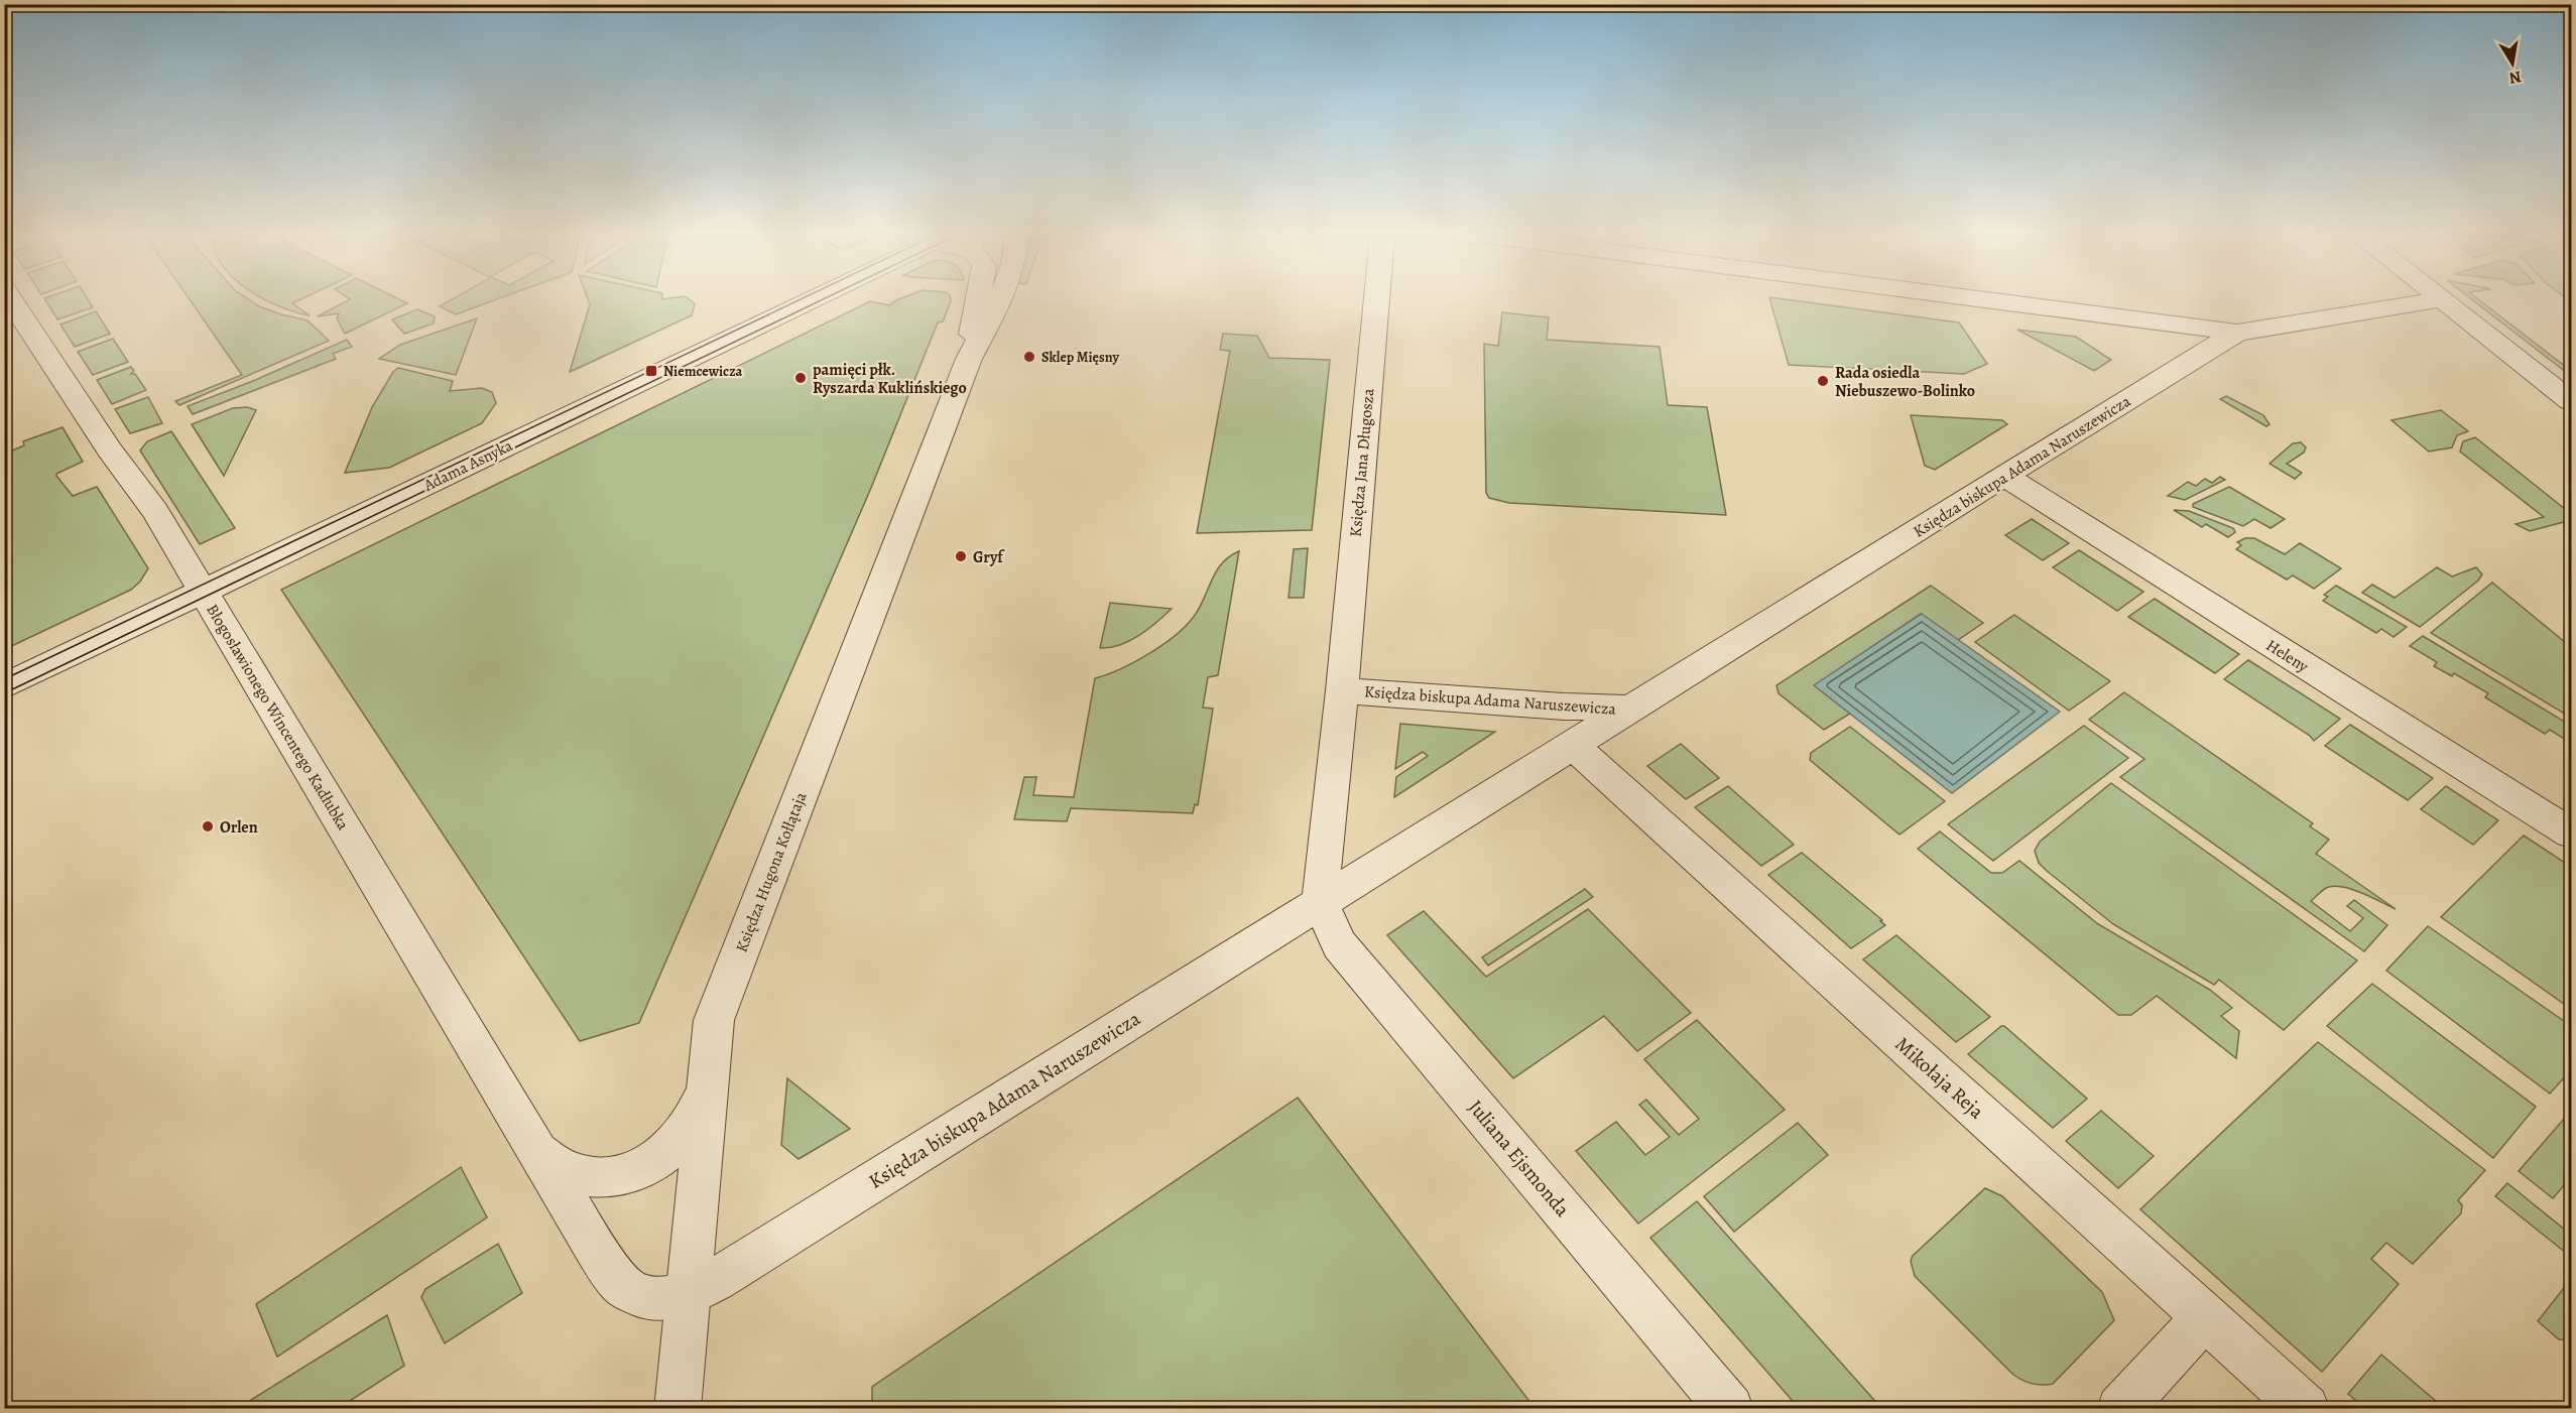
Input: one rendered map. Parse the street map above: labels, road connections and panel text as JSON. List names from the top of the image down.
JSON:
{
  "streets": {
    "street": [
      "Księdza Jana Długosza",
      "Adama Asnyka",
      "Księdza biskupa Adama Naruszewicza",
      "Heleny",
      "Błogosławionego Wincentego Kadłubka",
      "Księdza Hugona Kołłątaja",
      "Mikołaja Reja",
      "Juliana Ejsmonda"
    ]
  },
  "crossings": [
    ["Księdza Jana Długosza", "Księdza biskupa Adama Naruszewicza"],
    ["Adama Asnyka", "Błogosławionego Wincentego Kadłubka"],
    ["Księdza biskupa Adama Naruszewicza", "Heleny"],
    ["Księdza biskupa Adama Naruszewicza", "Błogosławionego Wincentego Kadłubka"],
    ["Księdza biskupa Adama Naruszewicza", "Księdza Hugona Kołłątaja"],
    ["Księdza biskupa Adama Naruszewicza", "Mikołaja Reja"],
    ["Księdza biskupa Adama Naruszewicza", "Juliana Ejsmonda"],
    ["Błogosławionego Wincentego Kadłubka", "Księdza Hugona Kołłątaja"]
  ],
  "places": {
    "other": [
      "Sklep Mięsny",
      "pamięci płk. Ryszarda Kuklińskiego",
      "Rada osiedla Niebuszewo-Bolinko",
      "Gryf",
      "Orlen"
    ],
    "transit": ["Niemcewicza"]
  },
  "north": "bottom"
}
